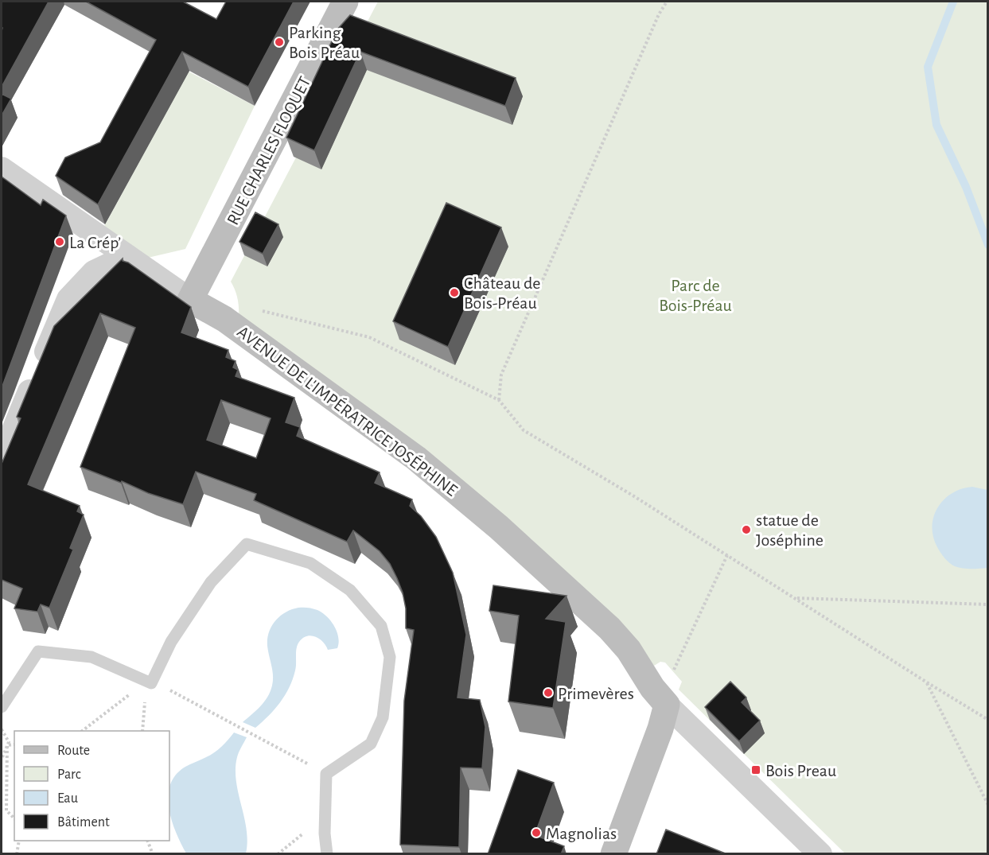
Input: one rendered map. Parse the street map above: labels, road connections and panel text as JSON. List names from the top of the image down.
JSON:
{
  "streets": {
    "main road": ["RUE CHARLES FLOQUET", "AVENUE DE L'IMPÉRATRICE JOSÉPHINE"]
  },
  "crossings": [
    ["RUE CHARLES FLOQUET", "AVENUE DE L'IMPÉRATRICE JOSÉPHINE"]
  ],
  "parks": ["Parc de Bois-Préau"],
  "places": {
    "other": [
      "Parking Bois Préau",
      "La Crép’",
      "Château de Bois-Préau",
      "statue de Joséphine",
      "Primevères",
      "Magnolias"
    ],
    "transit": ["Bois Preau"]
  },
  "legend": [
    "Route",
    "Parc",
    "Eau",
    "Bâtiment"
  ]
}
